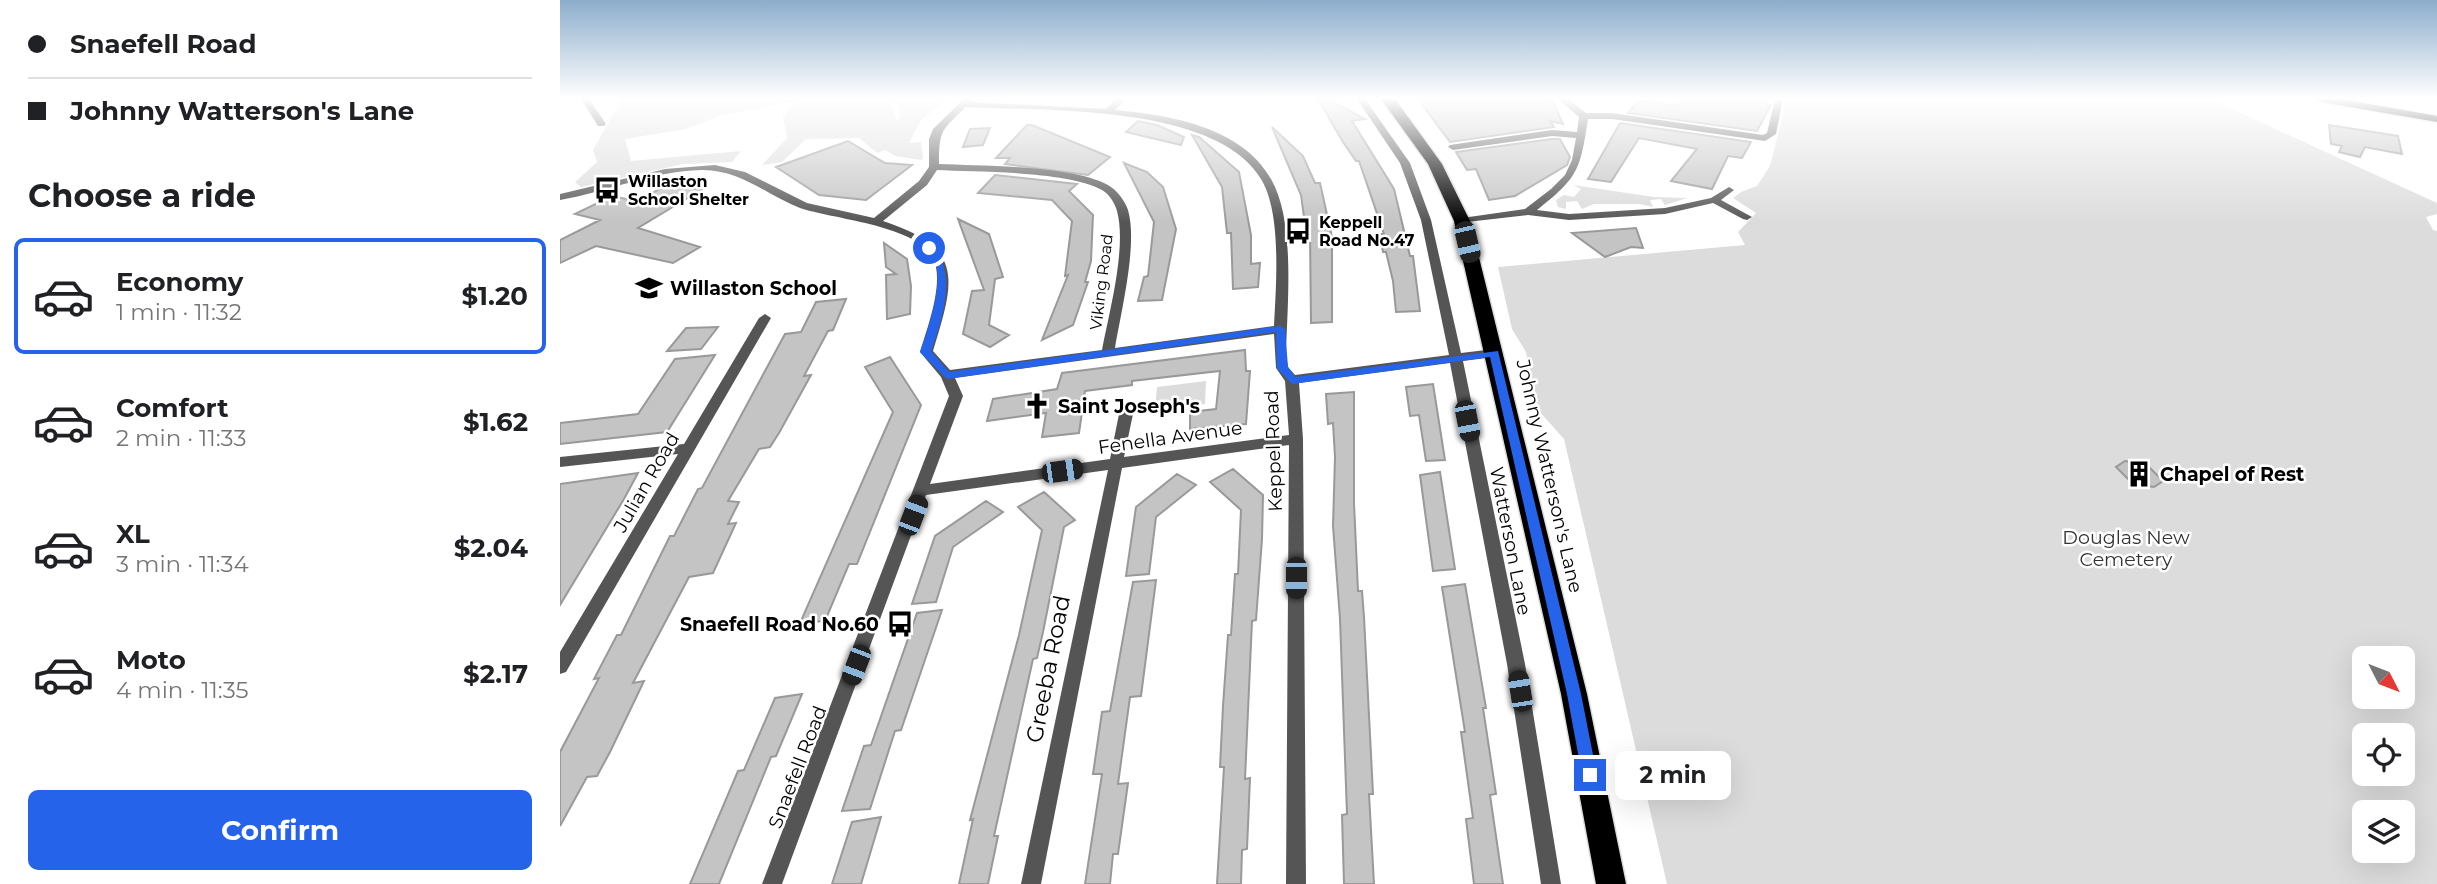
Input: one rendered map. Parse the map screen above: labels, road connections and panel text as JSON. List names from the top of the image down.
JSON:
{
  "streets": {
    "highway": ["Johnny Watterson's Lane"],
    "street": [
      "Viking Road",
      "Fenella Avenue",
      "Keppel Road",
      "Julian Road",
      "Watterson Lane",
      "Greeba Road",
      "Snaefell Road"
    ]
  },
  "crossings": [
    ["Fenella Avenue", "Keppel Road"],
    ["Fenella Avenue", "Greeba Road"],
    ["Fenella Avenue", "Snaefell Road"]
  ],
  "parks": ["Douglas New Cemetery"],
  "places": {
    "bus stop": ["Willaston School Shelter", "Keppell Road No.47", "Snaefell Road No.60"],
    "school or university": ["Willaston School"],
    "church": ["Saint Joseph's"],
    "building": ["Chapel of Rest"]
  },
  "north": "bottom right",
  "page": {
    "banner": ["Snaefell Road", "Johnny Watterson's Lane"],
    "heading": "Choose a ride",
    "list": [
      {
        "name": "Economy",
        "note": "1 min · 11:32",
        "value": "$1.20"
      },
      {
        "name": "Comfort",
        "note": "2 min · 11:33",
        "value": "$1.62"
      },
      {
        "name": "XL",
        "note": "3 min · 11:34",
        "value": "$2.04"
      },
      {
        "name": "Moto",
        "note": "4 min · 11:35",
        "value": "$2.17"
      }
    ],
    "bubble": "2 min",
    "buttons": "Confirm"
  }
}
